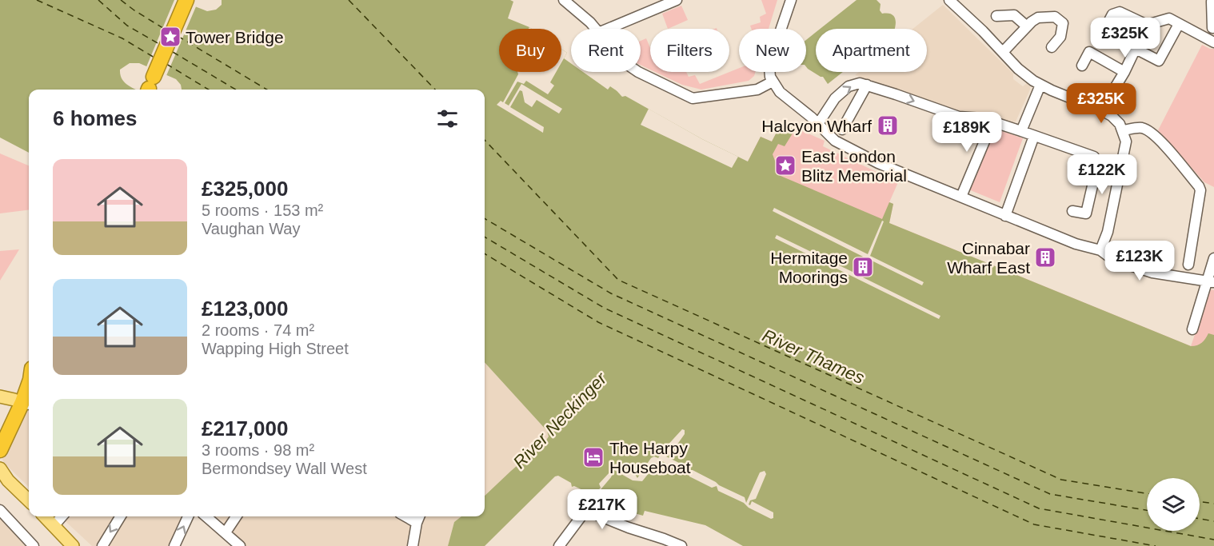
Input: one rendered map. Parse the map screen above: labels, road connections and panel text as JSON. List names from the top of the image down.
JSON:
{
  "water": ["River Thames", "River Neckinger"],
  "places": {
    "place": ["Tower Bridge", "East London Blitz Memorial"],
    "building": ["Halcyon Wharf", "Cinnabar Wharf East", "Hermitage Moorings"],
    "hotel": ["The Harpy Houseboat"]
  },
  "page": {
    "price": [
      "£325K",
      "£325K",
      "£189K",
      "£122K",
      "£123K",
      "£217K"
    ],
    "chip": [
      "Buy",
      "Rent",
      "Filters",
      "New",
      "Apartment"
    ],
    "heading": "6 homes",
    "list": [
      {
        "name": "£325,000",
        "note": "5 rooms · 153 m² · Vaughan Way"
      },
      {
        "name": "£123,000",
        "note": "2 rooms · 74 m² · Wapping High Street"
      },
      {
        "name": "£217,000",
        "note": "3 rooms · 98 m² · Bermondsey Wall West"
      }
    ]
  }
}
